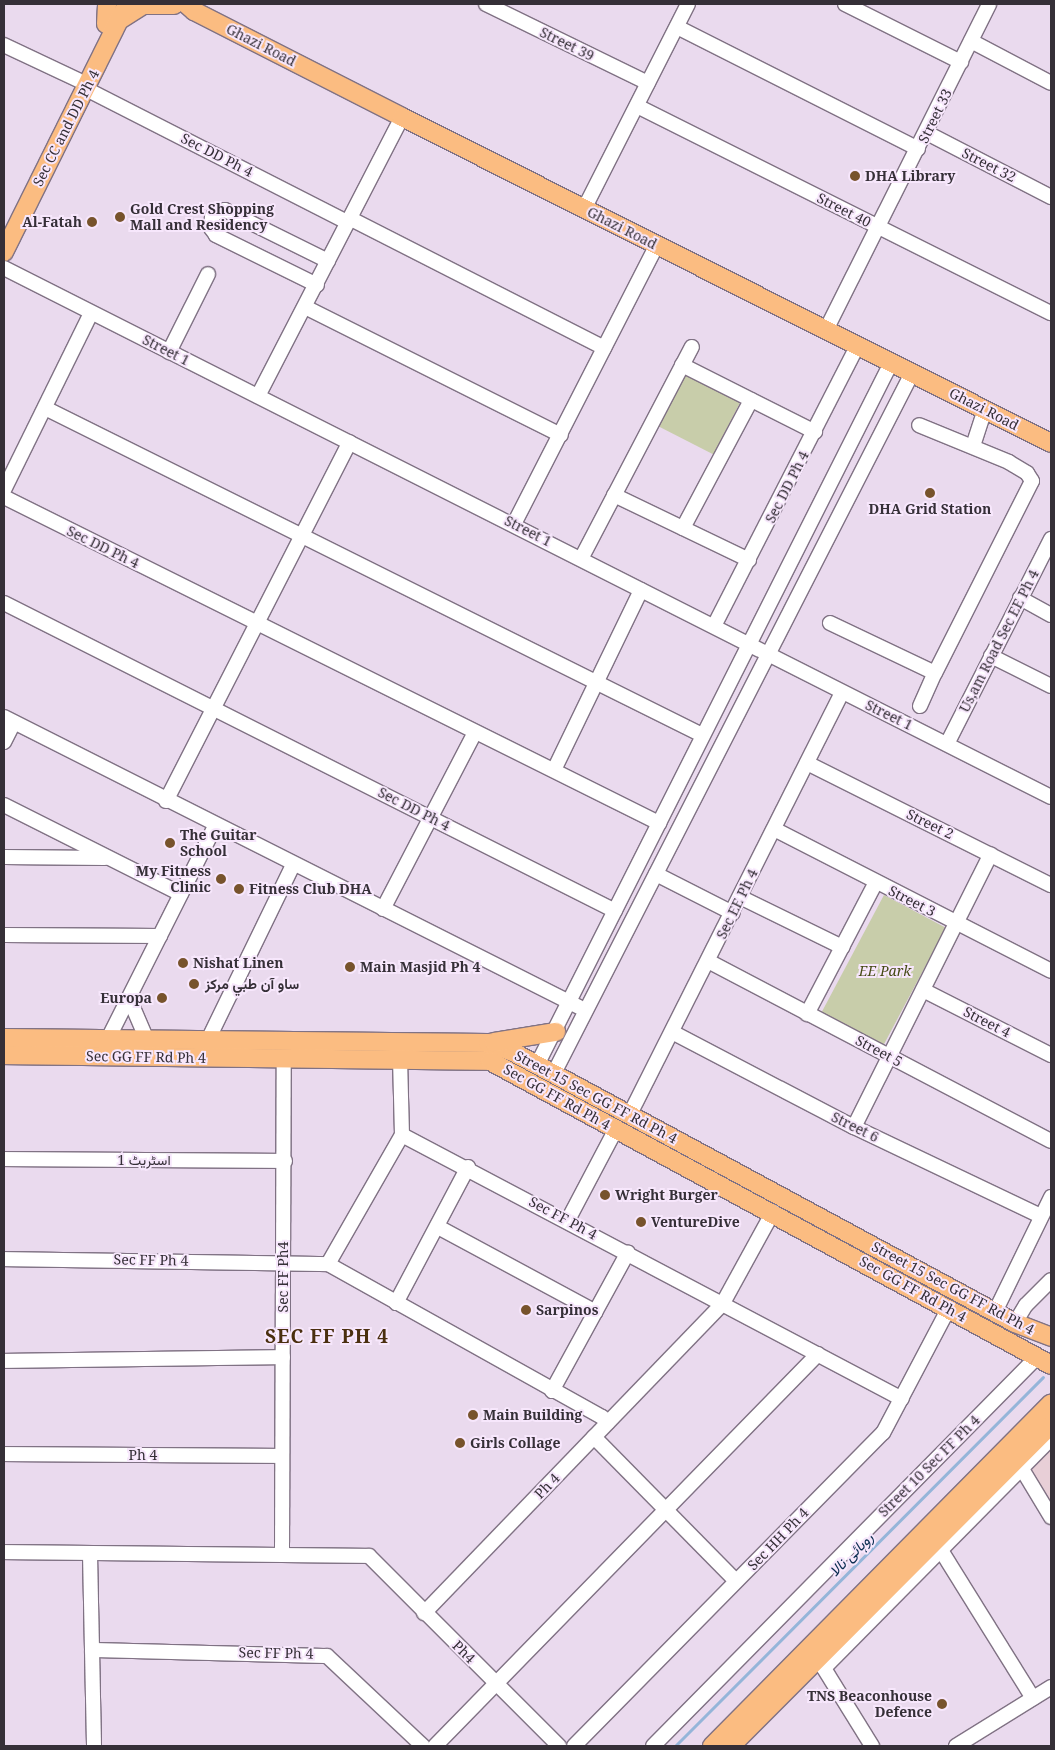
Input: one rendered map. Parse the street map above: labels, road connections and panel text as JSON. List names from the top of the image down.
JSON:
{
  "streets": {
    "main road": [
      "Ghazi Road",
      "Sec CC and DD Ph 4",
      "Sec GG FF Rd Ph 4",
      "Street 15 Sec GG FF Rd Ph 4"
    ],
    "street": [
      "Street 39",
      "Street 33",
      "Sec DD Ph 4",
      "Street 32",
      "Street 40",
      "Street 1",
      "Us,am Road Sec EE Ph 4",
      "Street 2",
      "Street 3",
      "Sec EE Ph 4",
      "Street 4",
      "Street 5",
      "Street 6",
      "اسٹریٹ 1",
      "Sec FF Ph 4",
      "Sec FF Ph4",
      "Ph 4",
      "Street 10 Sec FF Ph 4",
      "Sec HH Ph 4",
      "Ph4"
    ]
  },
  "crossings": [
    ["Ghazi Road", "Street 33"],
    ["Ghazi Road", "Sec DD Ph 4"],
    ["Street 33", "Street 32"],
    ["Street 33", "Street 40"],
    ["Sec CC and DD Ph 4", "Sec DD Ph 4"],
    ["Sec DD Ph 4", "Street 1"],
    ["Street 1", "Us,am Road Sec EE Ph 4"],
    ["Street 1", "Sec EE Ph 4"],
    ["Street 2", "Sec EE Ph 4"],
    ["Street 3", "Sec EE Ph 4"],
    ["Sec EE Ph 4", "Street 5"],
    ["Sec EE Ph 4", "Street 15 Sec GG FF Rd Ph 4"],
    ["Sec EE Ph 4", "Street 6"],
    ["Sec GG FF Rd Ph 4", "Street 15 Sec GG FF Rd Ph 4"],
    ["Sec GG FF Rd Ph 4", "Sec FF Ph4"],
    ["Sec GG FF Rd Ph 4", "Street 10 Sec FF Ph 4"],
    ["Sec GG FF Rd Ph 4", "Sec HH Ph 4"],
    ["اسٹریٹ 1", "Sec FF Ph4"],
    ["Sec FF Ph 4", "Sec FF Ph4"],
    ["Sec FF Ph 4", "Ph 4"],
    ["Sec FF Ph 4", "Sec HH Ph 4"],
    ["Sec FF Ph4", "Ph 4"],
    ["Sec FF Ph4", "Ph4"],
    ["Ph 4", "Ph4"]
  ],
  "districts": ["SEC FF PH 4"],
  "water": ["روہائی نالا"],
  "parks": ["EE Park"],
  "places": [
    "DHA Library",
    "Gold Crest Shopping Mall and Residency",
    "Al-Fatah",
    "DHA Grid Station",
    "The Guitar School",
    "My Fitness Clinic",
    "Fitness Club DHA",
    "Nishat Linen",
    "Main Masjid Ph 4",
    "ساو آن طبي مرکز",
    "Europa",
    "Wright Burger",
    "VentureDive",
    "Sarpinos",
    "Main Building",
    "Girls Collage",
    "TNS Beaconhouse Defence"
  ]
}
